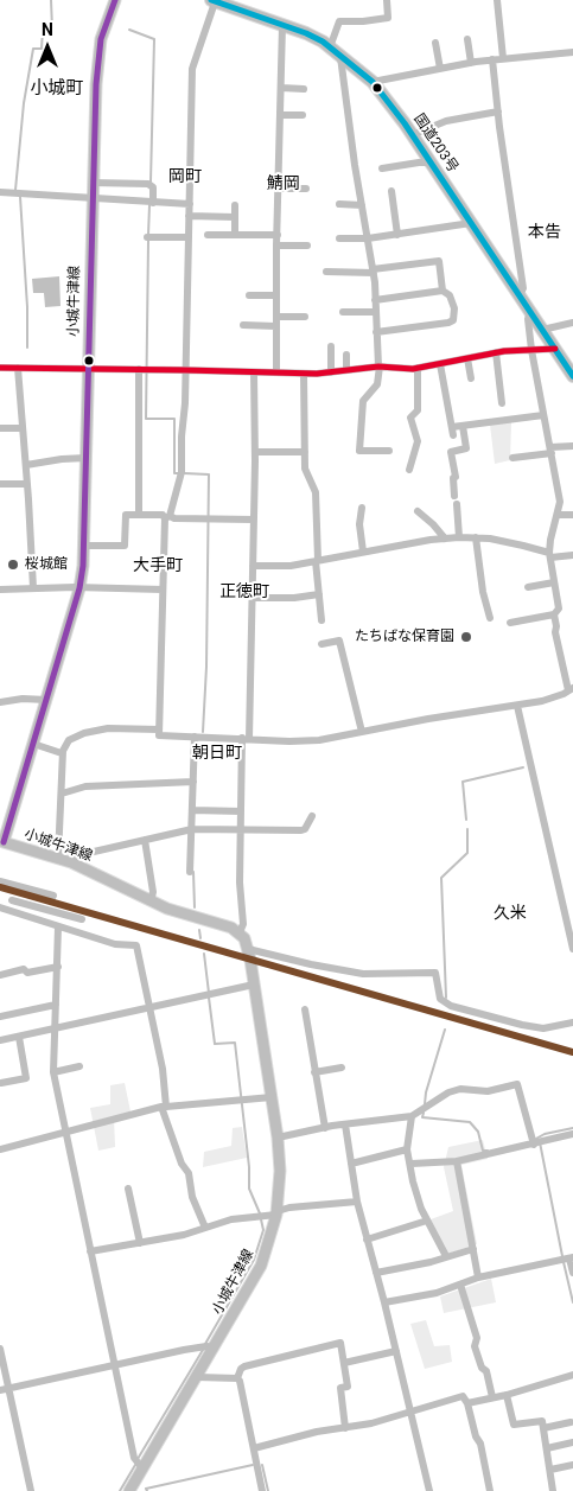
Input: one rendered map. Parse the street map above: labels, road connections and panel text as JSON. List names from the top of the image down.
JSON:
{
  "streets": {
    "highway": ["国道203号"],
    "main road": ["小城牛津線"]
  },
  "districts": [
    "小城町",
    "岡町",
    "鯖岡",
    "本告",
    "大手町",
    "正徳町",
    "朝日町",
    "久米"
  ],
  "places": ["桜城館", "たちばな保育園"],
  "north": "top"
}
